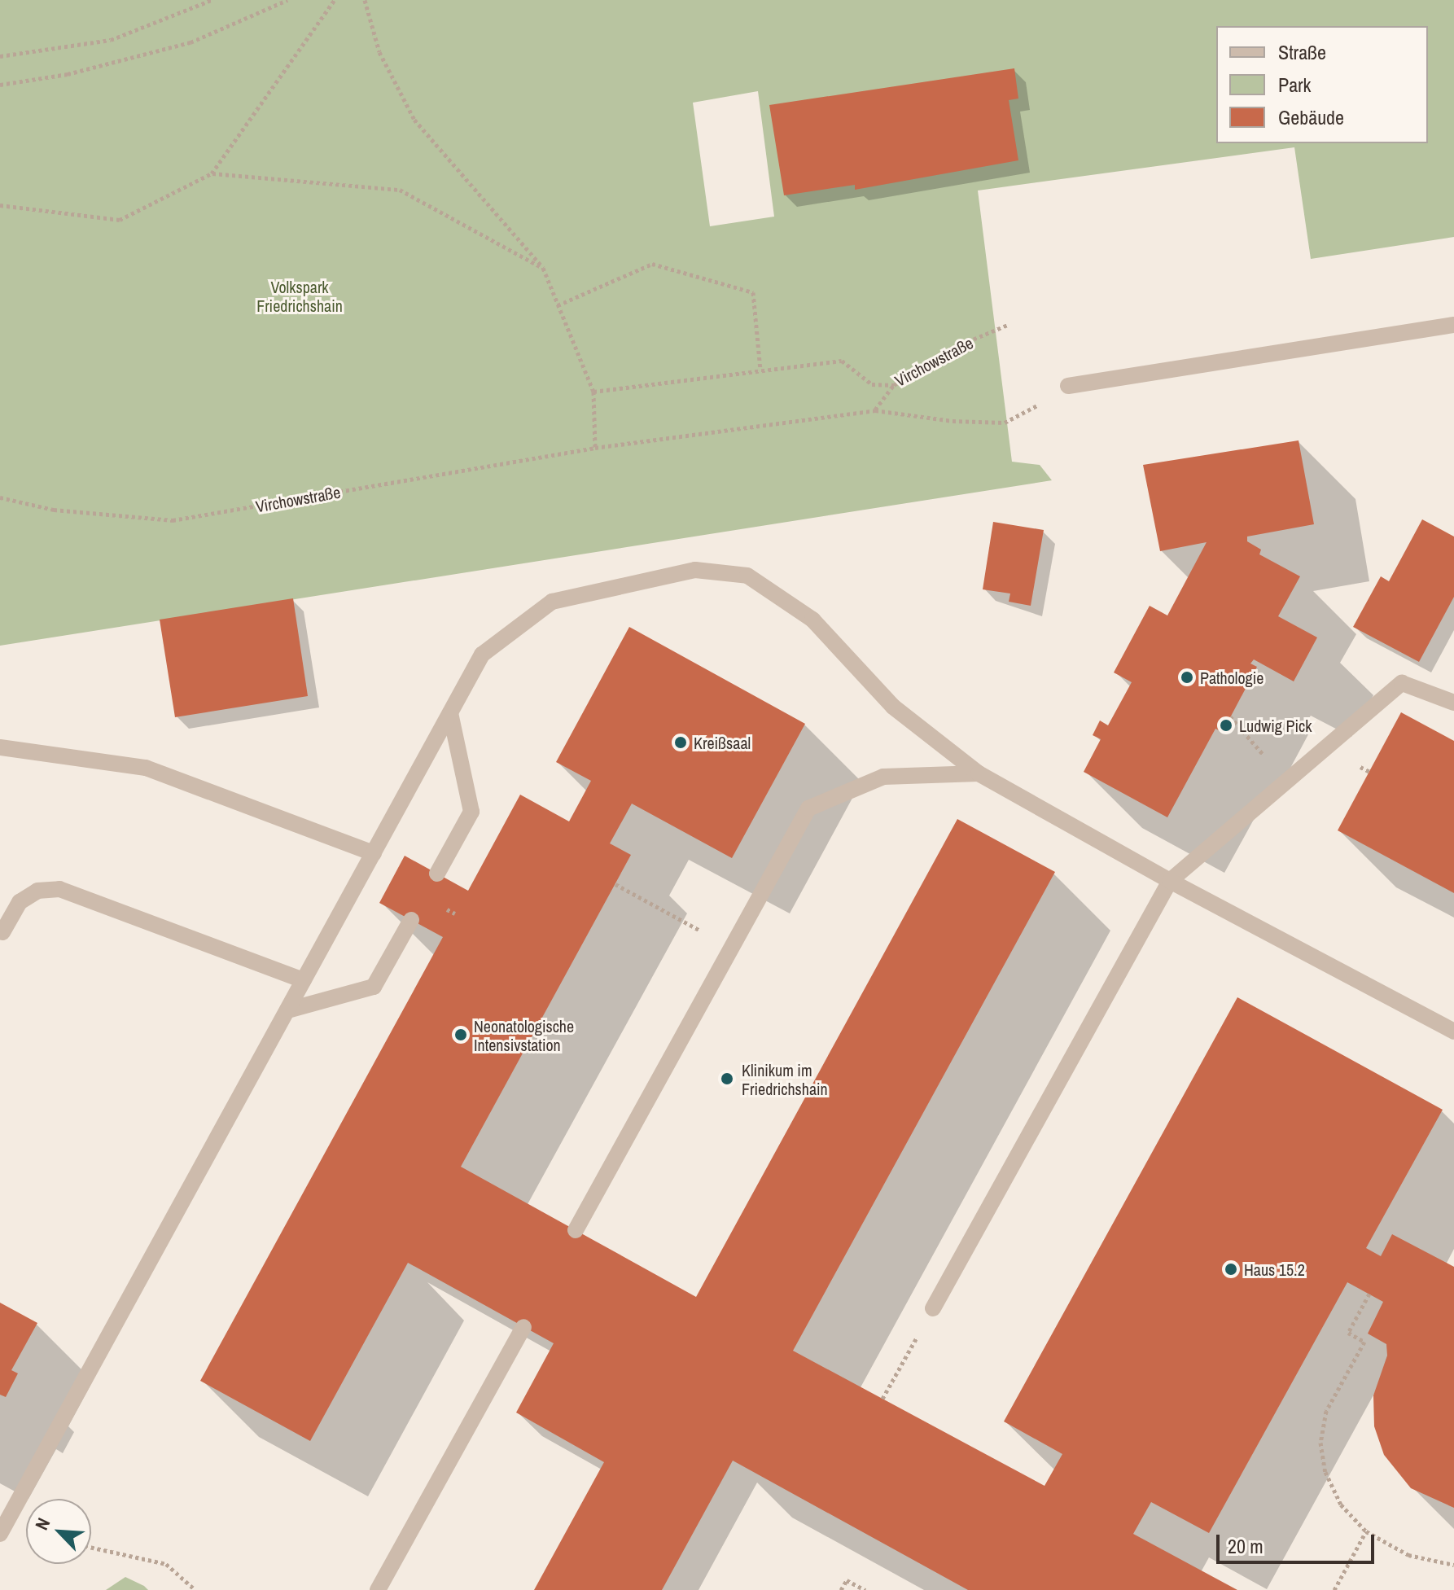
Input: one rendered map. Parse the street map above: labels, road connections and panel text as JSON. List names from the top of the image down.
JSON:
{
  "streets": {
    "path": ["Virchowstraße"]
  },
  "parks": ["Volkspark Friedrichshain"],
  "places": [
    "Pathologie",
    "Ludwig Pick",
    "Kreißsaal",
    "Neonatologische Intensivstation",
    "Klinikum im Friedrichshain",
    "Haus 15.2"
  ],
  "legend": ["Straße", "Park", "Gebäude"],
  "scale_bar": "20 m",
  "north": "top left"
}
